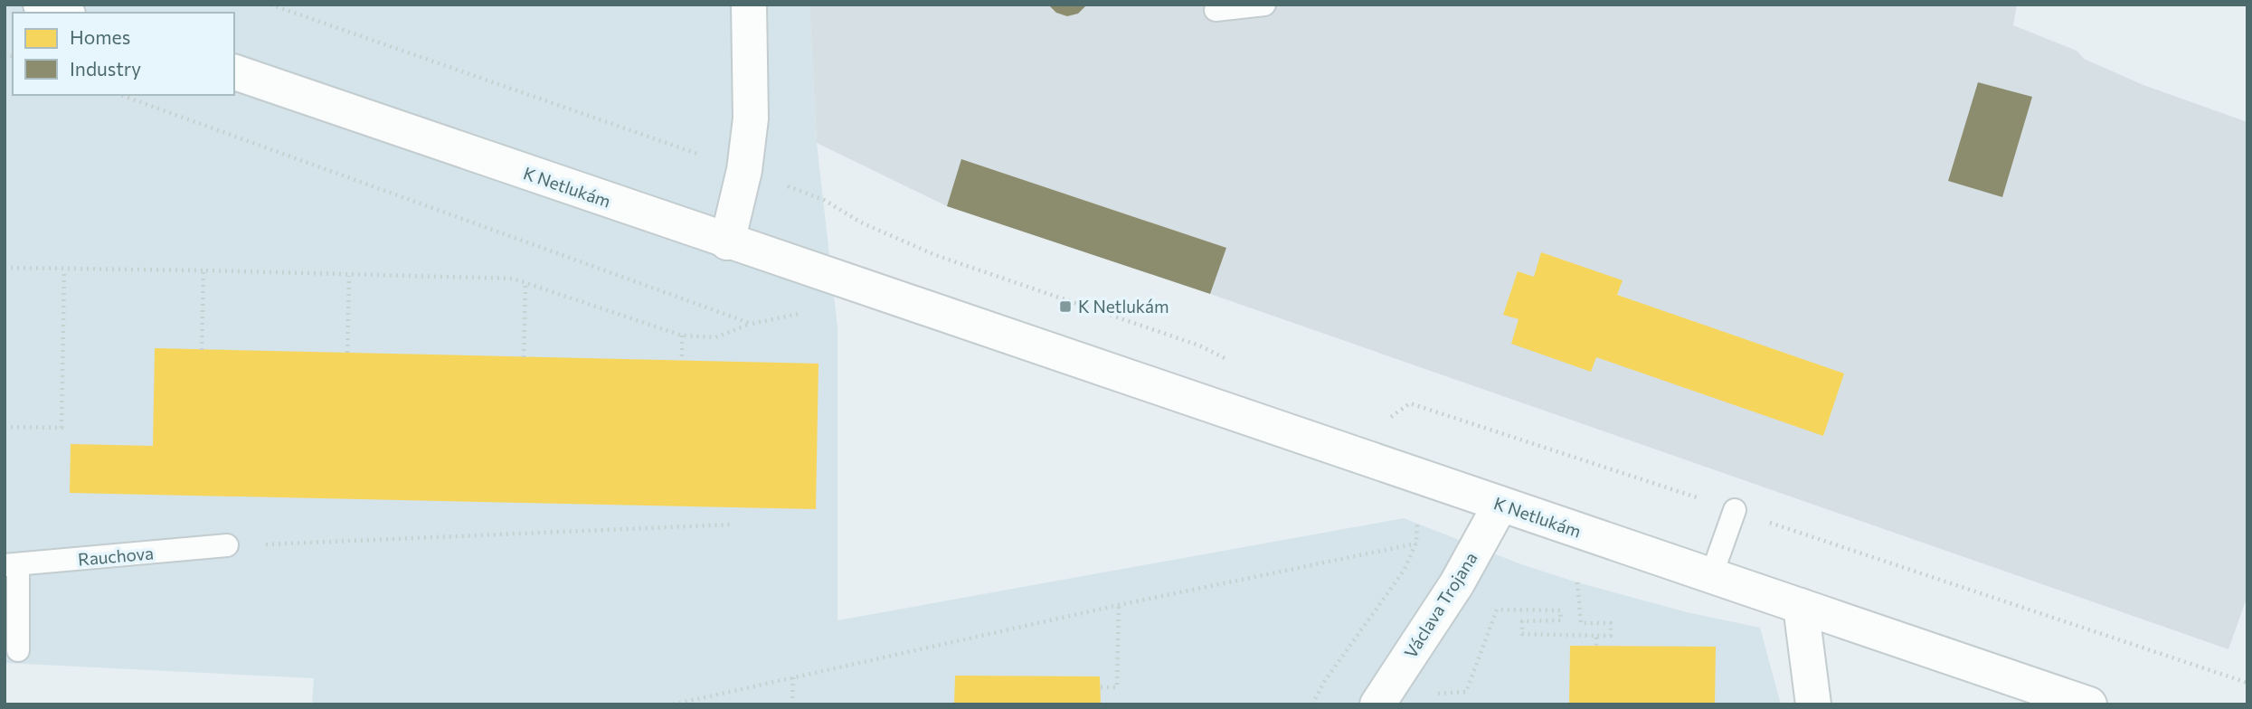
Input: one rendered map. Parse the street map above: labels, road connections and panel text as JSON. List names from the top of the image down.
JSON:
{
  "streets": {
    "street": ["K Netlukám", "Václava Trojana"],
    "lane": ["Rauchova"]
  },
  "crossings": [
    ["K Netlukám", "Václava Trojana"]
  ],
  "places": {
    "transit": ["K Netlukám"]
  },
  "legend": ["Homes", "Industry"]
}
